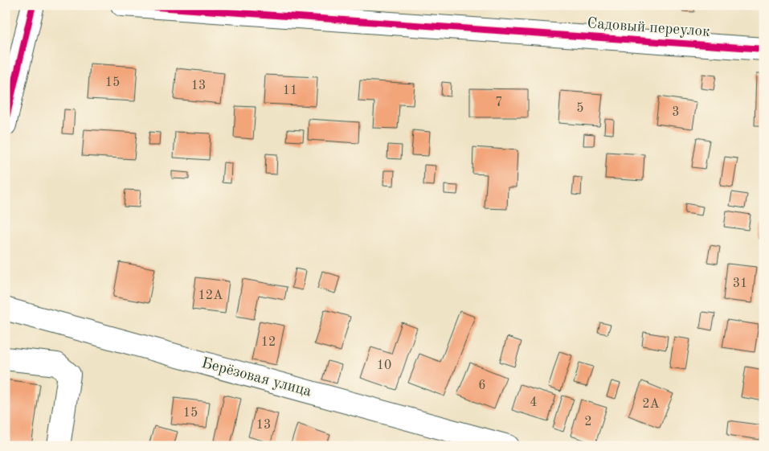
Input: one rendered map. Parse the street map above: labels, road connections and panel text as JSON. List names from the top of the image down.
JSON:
{
  "streets": {
    "street": ["Садовый переулок", "Берёзовая улица"]
  },
  "house_numbers": [
    "15",
    "13",
    "11",
    "7",
    "5",
    "3",
    "31",
    "12А",
    "12",
    "10",
    "6",
    "4",
    "2А",
    "15",
    "2",
    "13"
  ]
}
